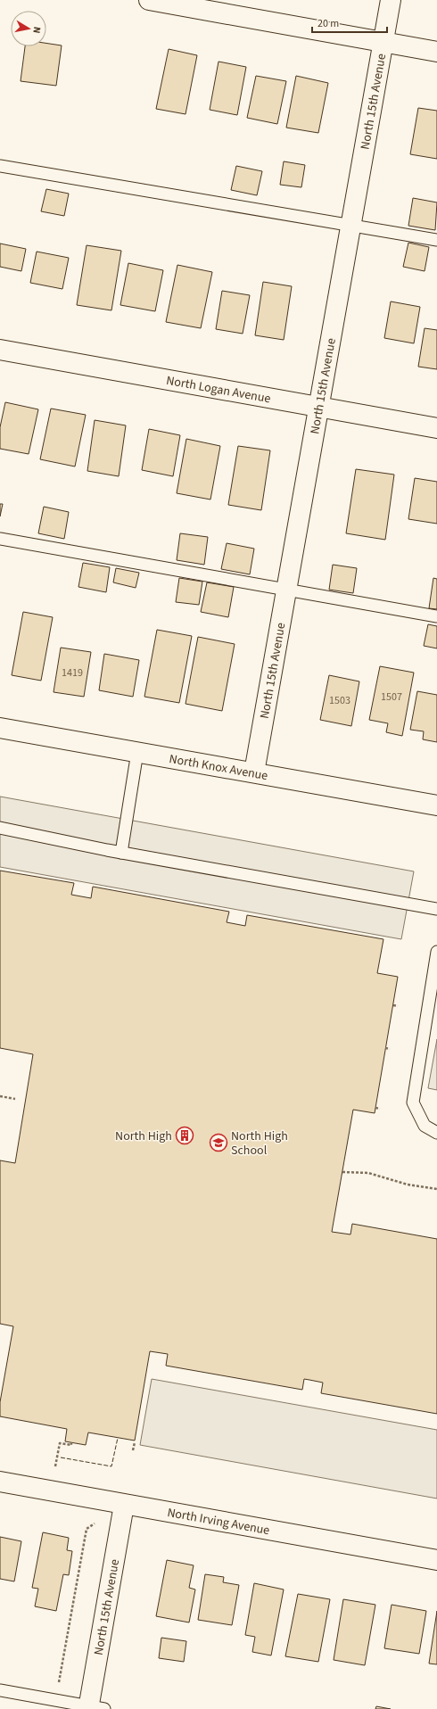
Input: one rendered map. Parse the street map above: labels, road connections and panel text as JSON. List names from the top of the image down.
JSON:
{
  "streets": {
    "street": [
      "North 15th Avenue",
      "North Logan Avenue",
      "North Knox Avenue",
      "North Irving Avenue"
    ]
  },
  "crossings": [
    ["North 15th Avenue", "North Logan Avenue"],
    ["North 15th Avenue", "North Knox Avenue"],
    ["North 15th Avenue", "North Irving Avenue"]
  ],
  "places": {
    "building": ["North High"],
    "school or university": ["North High School"]
  },
  "house_numbers": ["1419", "1507", "1503"],
  "scale_bar": "20 m",
  "north": "right"
}
